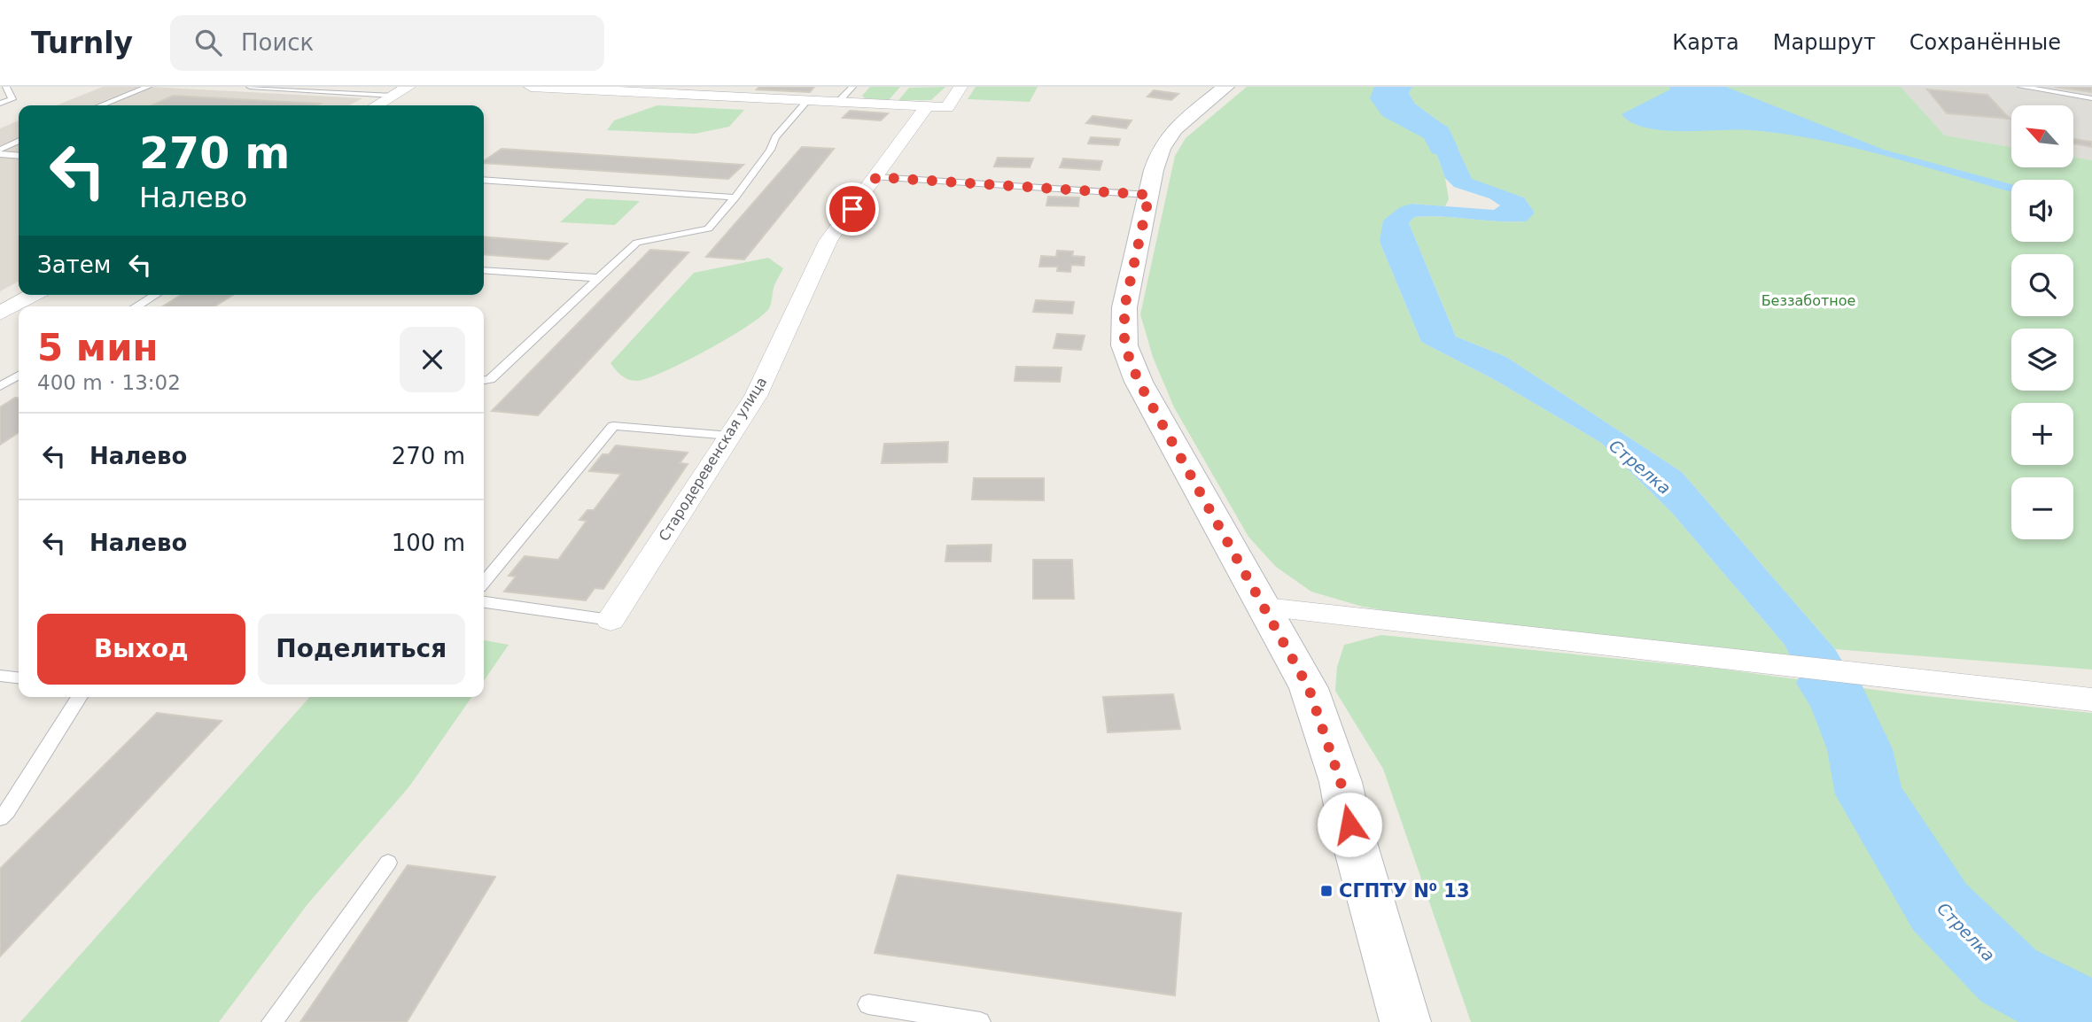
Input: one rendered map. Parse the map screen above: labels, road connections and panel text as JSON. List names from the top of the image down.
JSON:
{
  "streets": {
    "street": ["Стародеревенская улица"]
  },
  "water": ["Стрелка"],
  "parks": ["Беззаботное"],
  "places": {
    "transit": ["СГПТУ N⁰ 13"]
  },
  "north": "top left",
  "page": {
    "header": "Turnly",
    "search": "Поиск",
    "nav": ["Карта", "Маршрут", "Сохранённые"],
    "map_buttons": ["+", "−"],
    "turn": ["270 m", "Налево"],
    "then": "Затем",
    "heading": ["5 мин", "400 m · 13:02"],
    "list": [
      {
        "name": "Налево",
        "value": "270 m"
      },
      {
        "name": "Налево",
        "value": "100 m"
      }
    ],
    "buttons": ["Выход", "Поделиться"]
  }
}
